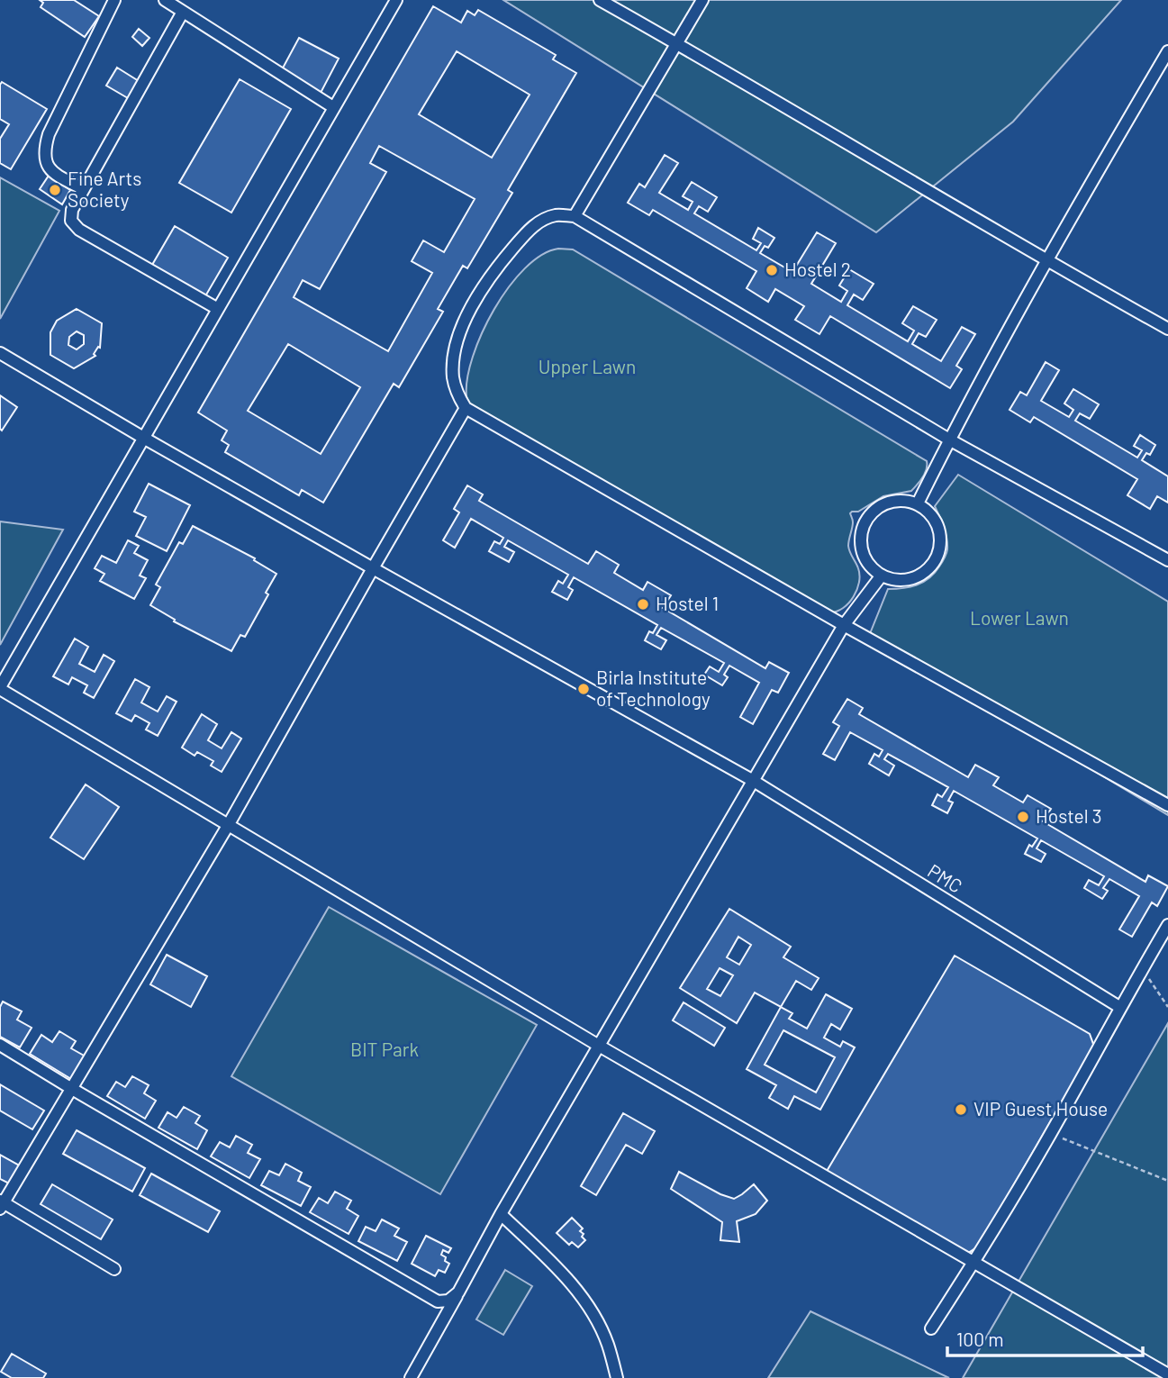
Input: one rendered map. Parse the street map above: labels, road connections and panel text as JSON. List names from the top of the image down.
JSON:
{
  "streets": {
    "street": ["PMC"]
  },
  "parks": ["Upper Lawn", "Lower Lawn", "BIT Park"],
  "places": [
    "Fine Arts Society",
    "Hostel 2",
    "Hostel 1",
    "Birla Institute of Technology",
    "Hostel 3",
    "VIP Guest House"
  ],
  "scale_bar": "100 m"
}
